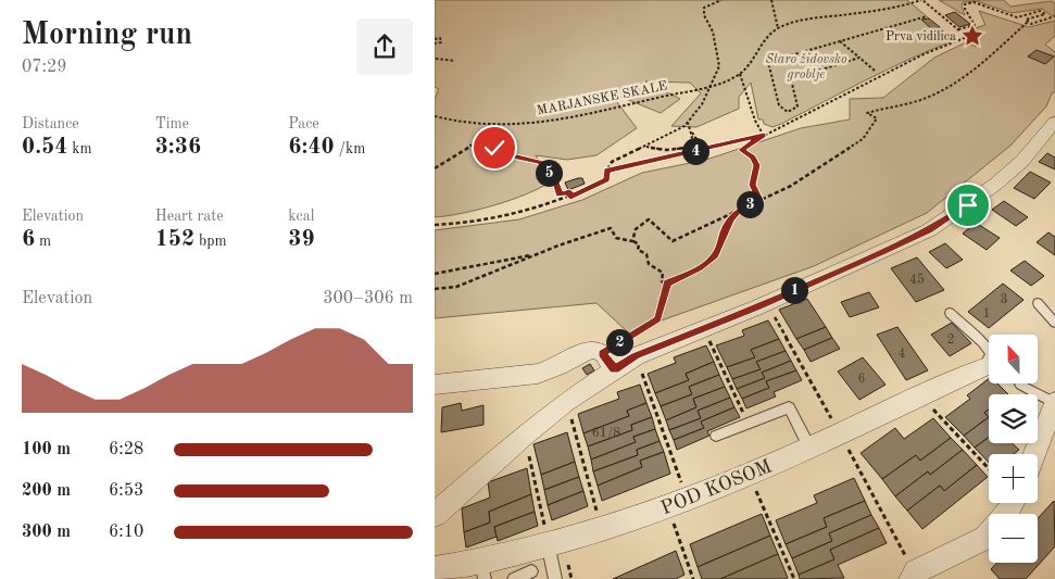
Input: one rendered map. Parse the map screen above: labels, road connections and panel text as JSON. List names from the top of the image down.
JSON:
{
  "streets": {
    "street": ["POD KOSOM"],
    "path": ["MARJANSKE SKALE"]
  },
  "parks": ["Staro židovsko groblje"],
  "places": {
    "place": ["Prva vidilica"]
  },
  "house_numbers": [
    "45",
    "3",
    "1",
    "2",
    "4",
    "6",
    "61/8"
  ],
  "north": "top",
  "page": {
    "heading": ["Morning run", "07:29"],
    "stats": [
      ["Distance", "0.54 km"],
      ["Time", "3:36"],
      ["Pace", "6:40 /km"],
      ["Elevation", "6 m"],
      ["Heart rate", "152 bpm"],
      ["kcal", "39"]
    ],
    "pins": [
      "4",
      "5",
      "3",
      "1",
      "2"
    ],
    "chart": ["Elevation", "300–306 m"],
    "map_buttons": ["+", "−"],
    "list": [
      {
        "name": "100 m",
        "note": "6:28"
      },
      {
        "name": "200 m",
        "note": "6:53"
      },
      {
        "name": "300 m",
        "note": "6:10"
      }
    ]
  }
}
